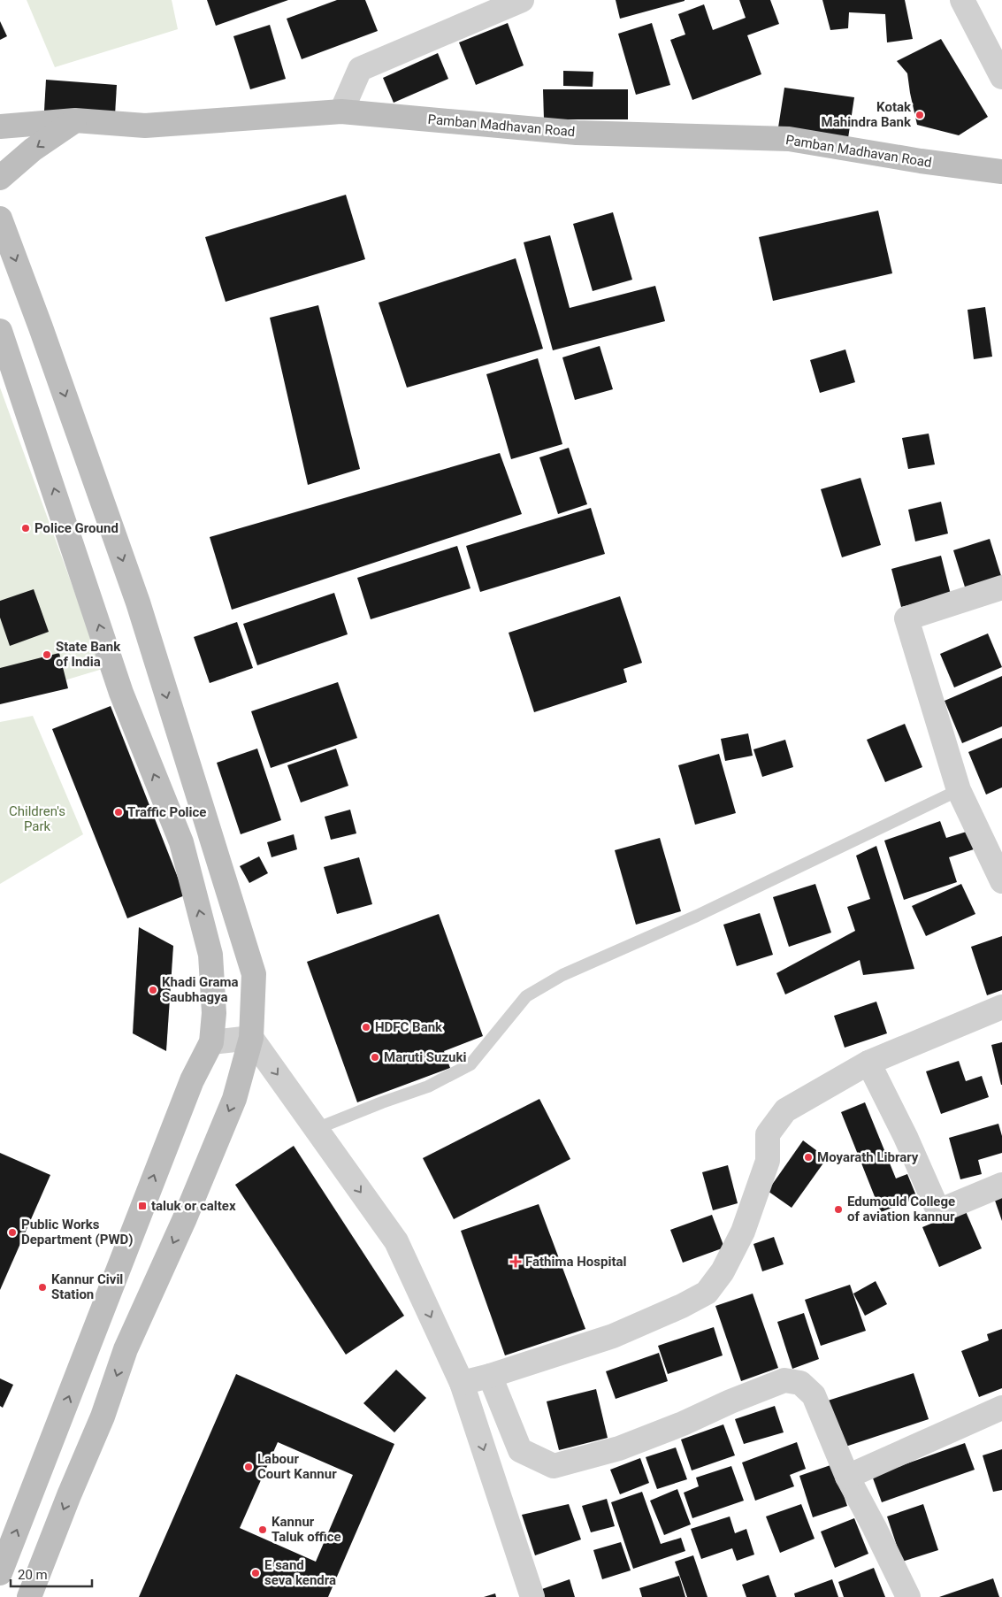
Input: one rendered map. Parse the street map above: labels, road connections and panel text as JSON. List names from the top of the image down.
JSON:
{
  "streets": {
    "main road": ["Pamban Madhavan Road"]
  },
  "parks": ["Children's Park"],
  "places": {
    "other": [
      "Kotak Mahindra Bank",
      "Police Ground",
      "State Bank of India",
      "Traffic Police",
      "Khadi Grama Saubhagya",
      "HDFC Bank",
      "Maruti Suzuki",
      "Moyarath Library",
      "Edumould College of aviation kannur",
      "Public Works Department (PWD)",
      "Kannur Civil Station",
      "Labour Court Kannur",
      "Kannur Taluk office",
      "E sand seva kendra"
    ],
    "transit": ["taluk or caltex"],
    "health": ["Fathima Hospital"]
  },
  "scale_bar": "20 m"
}
